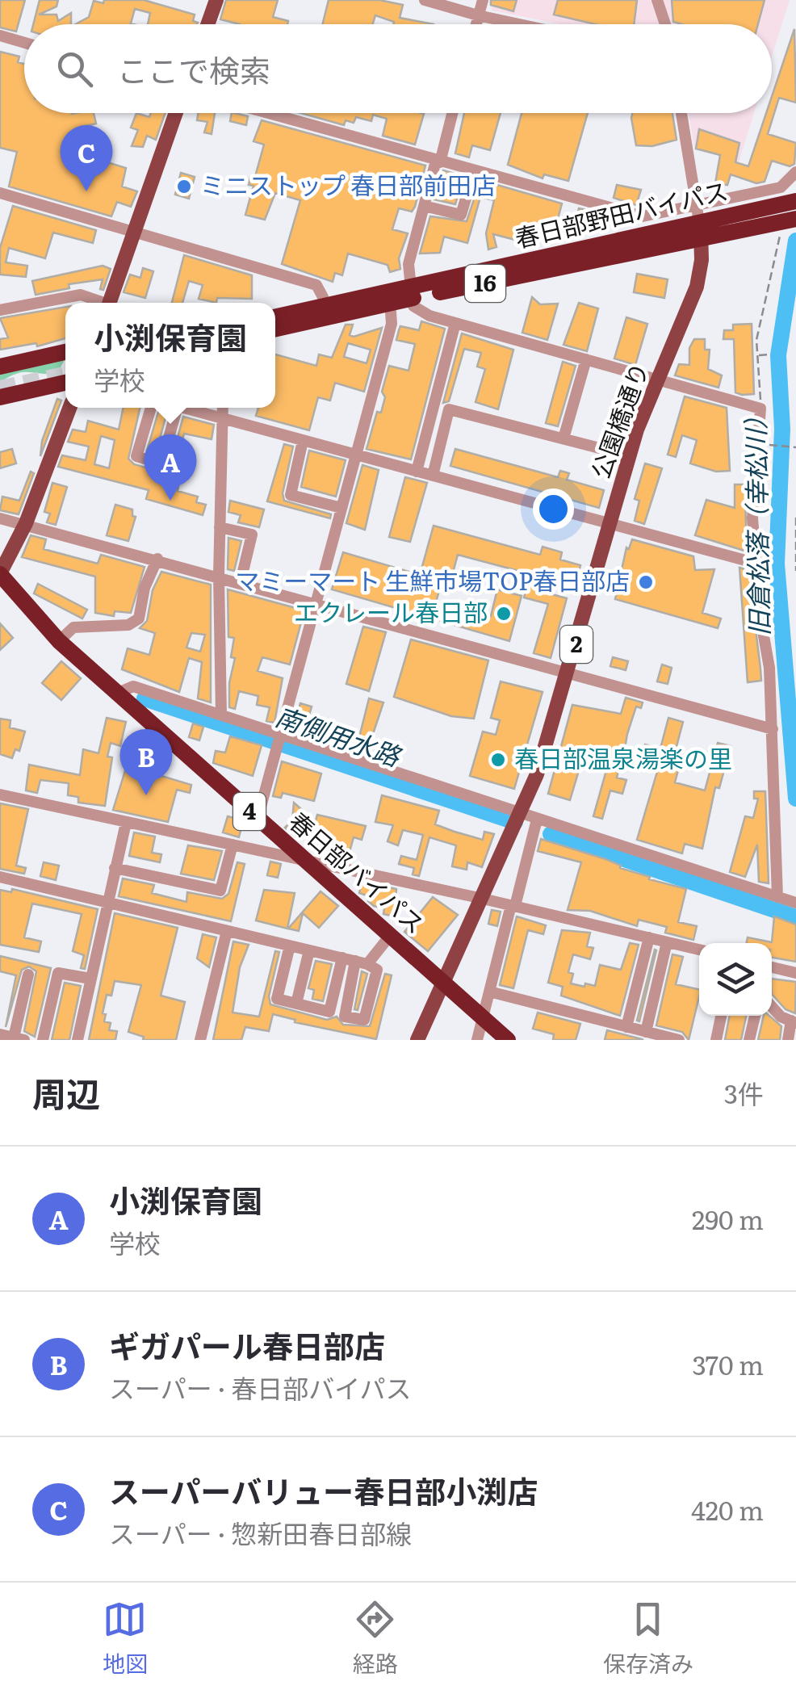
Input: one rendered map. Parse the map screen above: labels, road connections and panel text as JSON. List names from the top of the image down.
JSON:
{
  "streets": {
    "highway": [
      "春日部野田バイパス",
      "16",
      "4",
      "春日部バイパス"
    ],
    "main road": ["公園橋通り", "2"]
  },
  "crossings": [
    ["春日部野田バイパス", "16"],
    ["春日部野田バイパス", "公園橋通り"],
    ["公園橋通り", "春日部バイパス"]
  ],
  "water": ["旧倉松落（幸松川）", "南側用水路"],
  "places": [
    "ミニストップ 春日部前田店",
    "マミーマート 生鮮市場TOP春日部店",
    "エクレール春日部",
    "春日部温泉湯楽の里"
  ],
  "page": {
    "search": "ここで検索",
    "pins": ["C", "A", "B"],
    "popup": ["小渕保育園", "学校"],
    "heading": ["周辺", "3件"],
    "list": [
      {
        "mark": "A",
        "name": "小渕保育園",
        "note": "学校",
        "value": "290 m"
      },
      {
        "mark": "B",
        "name": "ギガパール春日部店",
        "note": "スーパー · 春日部バイパス",
        "value": "370 m"
      },
      {
        "mark": "C",
        "name": "スーパーバリュー春日部小渕店",
        "note": "スーパー · 惣新田春日部線",
        "value": "420 m"
      }
    ],
    "nav": ["地図", "経路", "保存済み"]
  }
}
